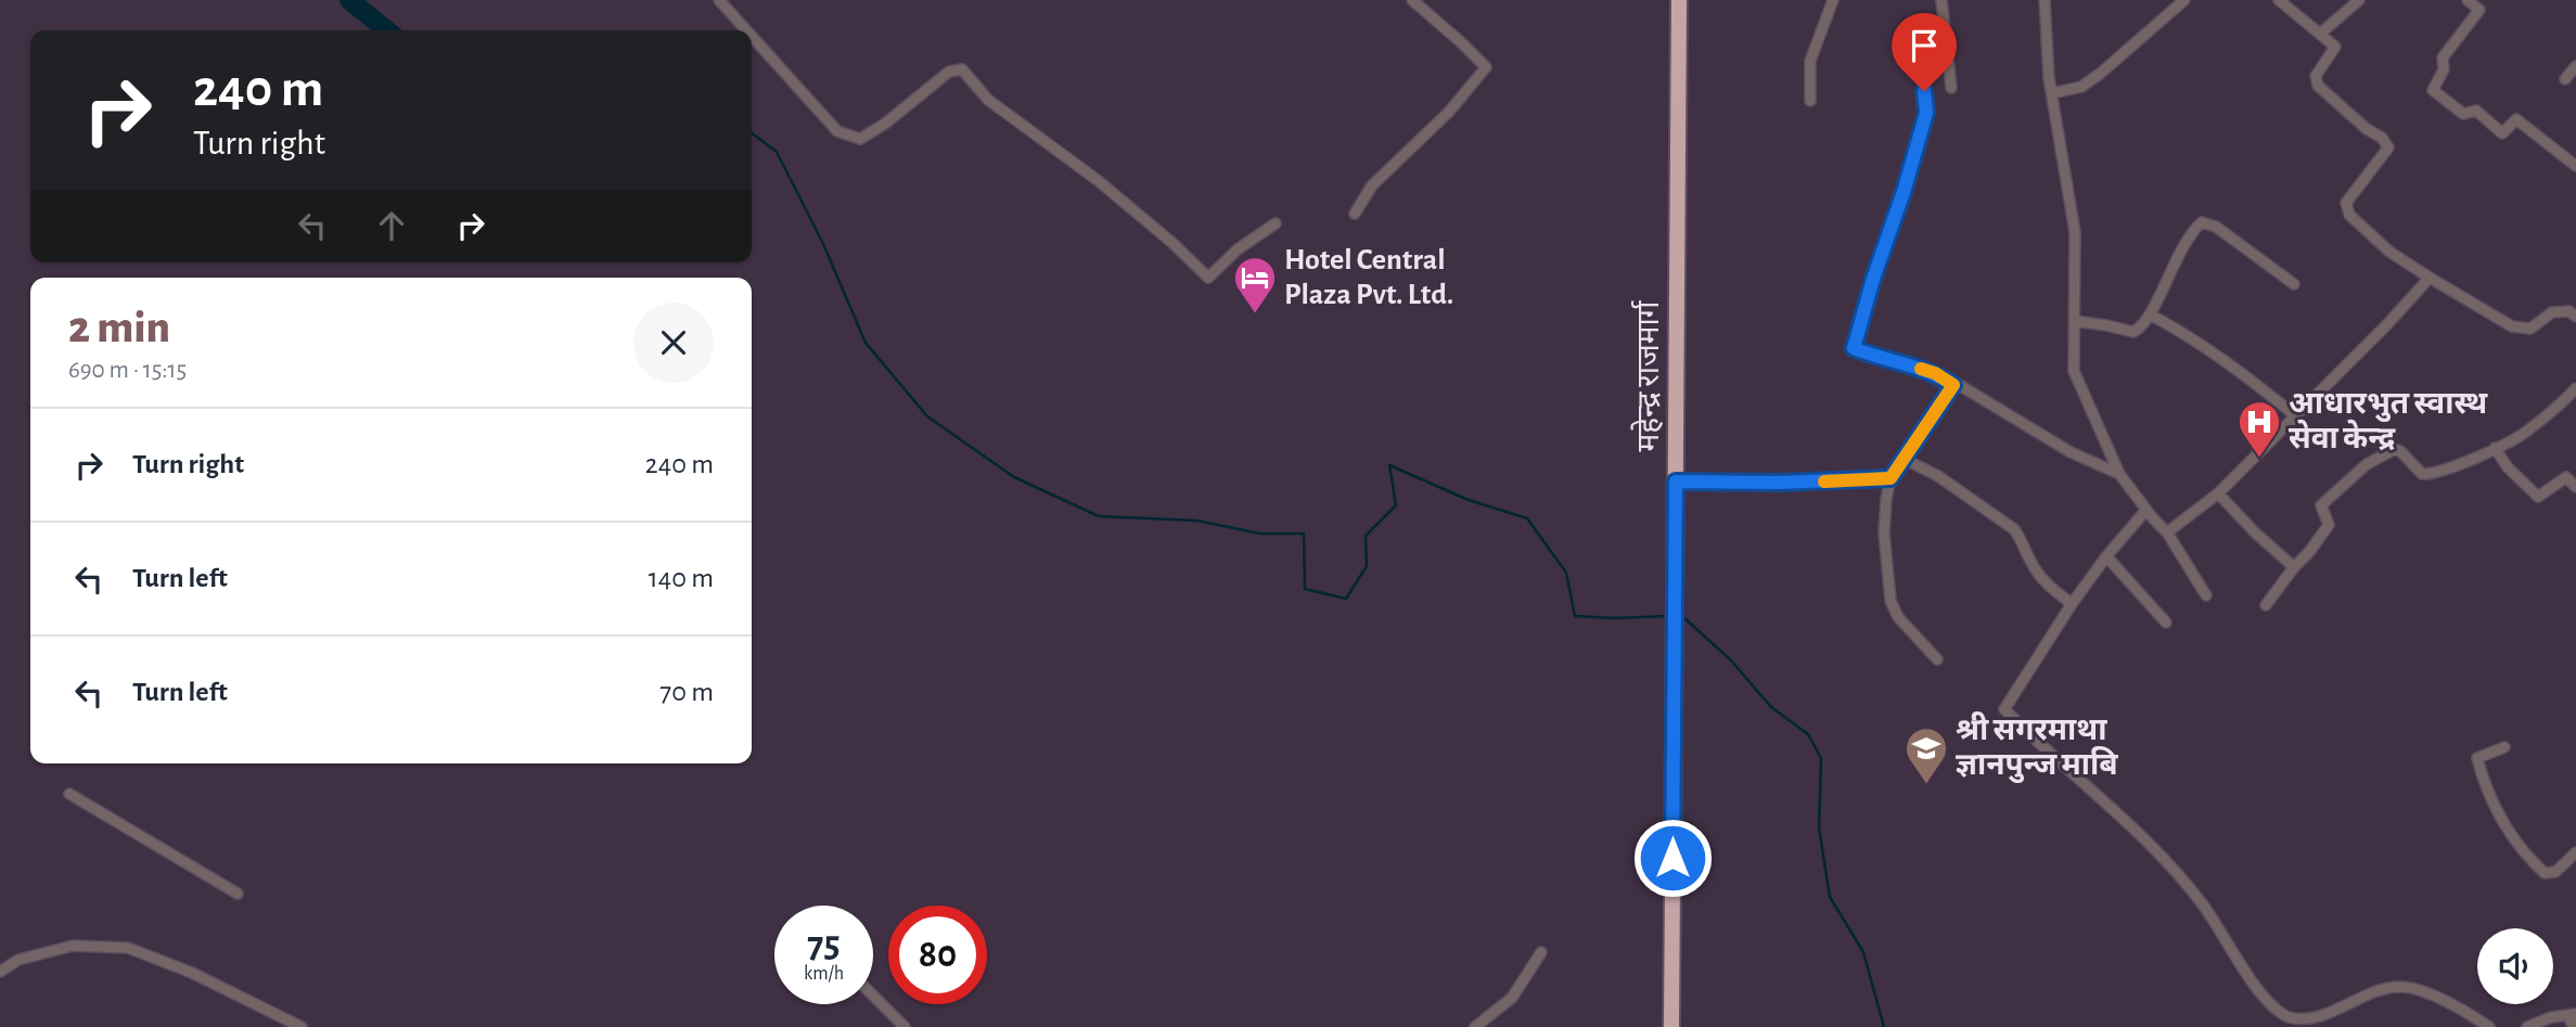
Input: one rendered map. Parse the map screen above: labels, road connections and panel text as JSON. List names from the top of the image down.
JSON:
{
  "streets": {
    "highway": ["महेन्द्र राजमार्ग"]
  },
  "places": {
    "hotel": ["Hotel Central Plaza Pvt. Ltd."],
    "hospital": ["आधारभुत स्वास्थ सेवा केन्द्र"],
    "school or university": ["श्री सगरमाथा ज्ञानपुन्ज माबि"]
  },
  "page": {
    "turn": ["240 m", "Turn right"],
    "heading": ["2 min", "690 m · 15:15"],
    "list": [
      {
        "name": "Turn right",
        "value": "240 m"
      },
      {
        "name": "Turn left",
        "value": "140 m"
      },
      {
        "name": "Turn left",
        "value": "70 m"
      }
    ],
    "speed": "75 km/h",
    "limit": "80"
  }
}
